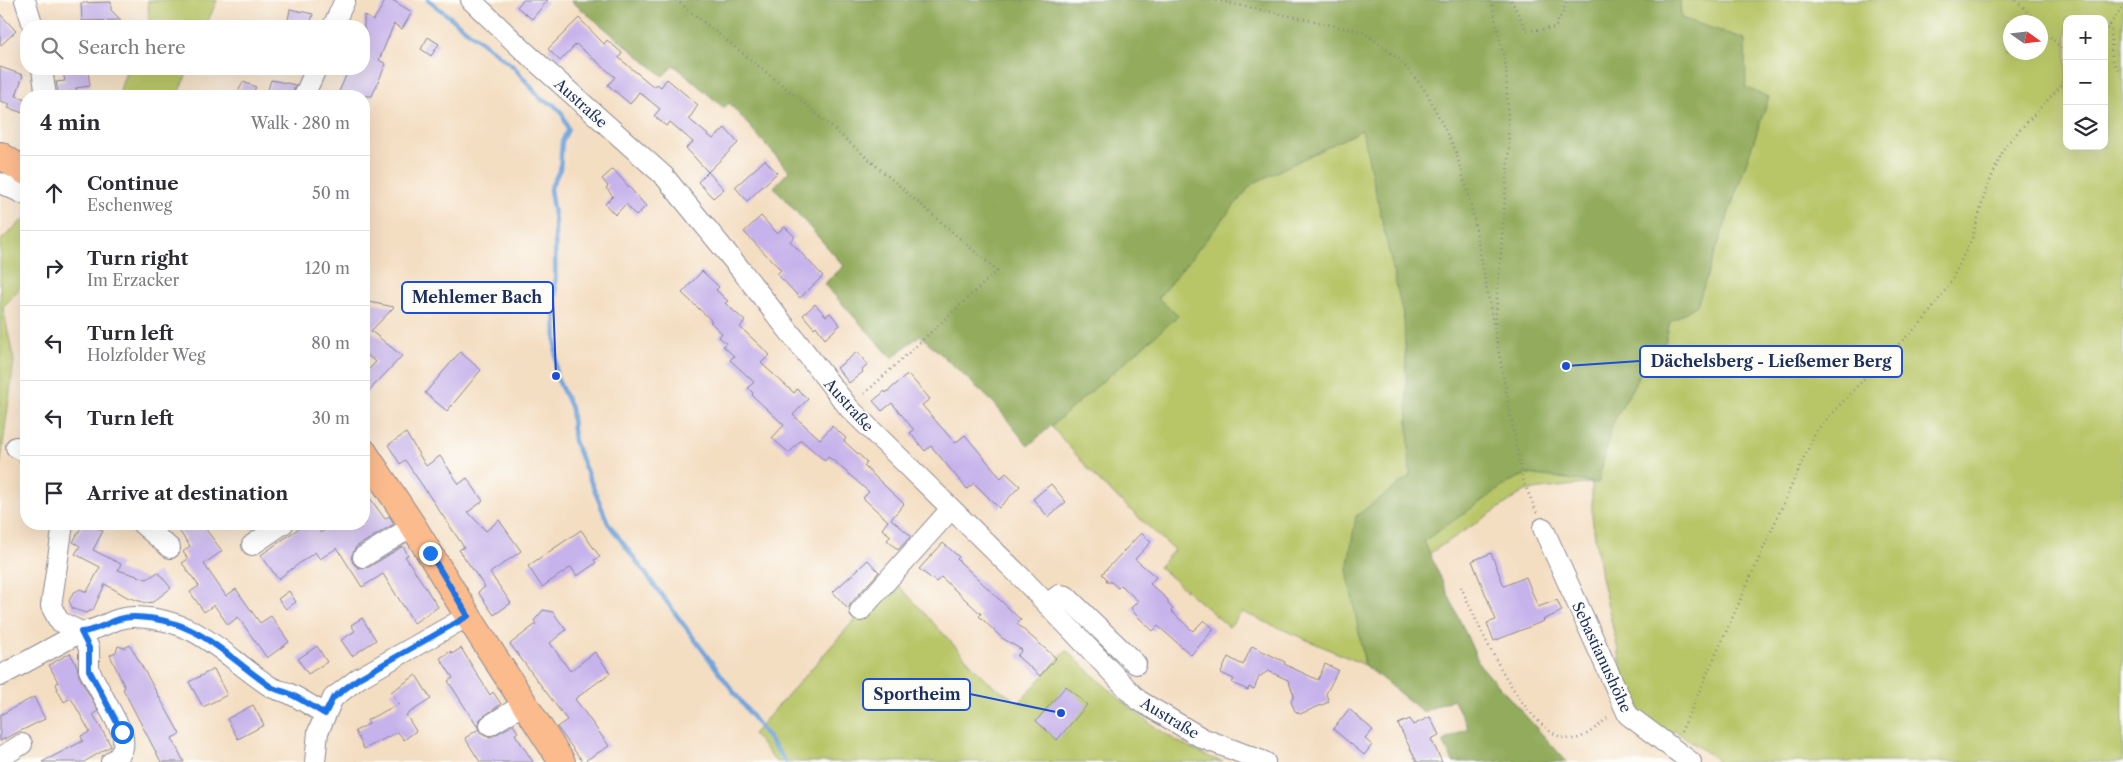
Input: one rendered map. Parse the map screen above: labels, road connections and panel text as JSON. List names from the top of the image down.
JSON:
{
  "streets": {
    "street": ["Austraße", "Sebastianushöhe"]
  },
  "places": ["Dächelsberg - Ließemer Berg", "Mehlemer Bach", "Sportheim"],
  "north": "right",
  "page": {
    "map_buttons": ["+", "−"],
    "search": "Search here",
    "heading": ["4 min", "Walk · 280 m"],
    "list": [
      ["Continue", "Eschenweg", "50 m"],
      ["Turn right", "Im Erzacker", "120 m"],
      ["Turn left", "Holzfolder Weg", "80 m"],
      ["Turn left", "30 m"],
      "Arrive at destination"
    ]
  }
}
